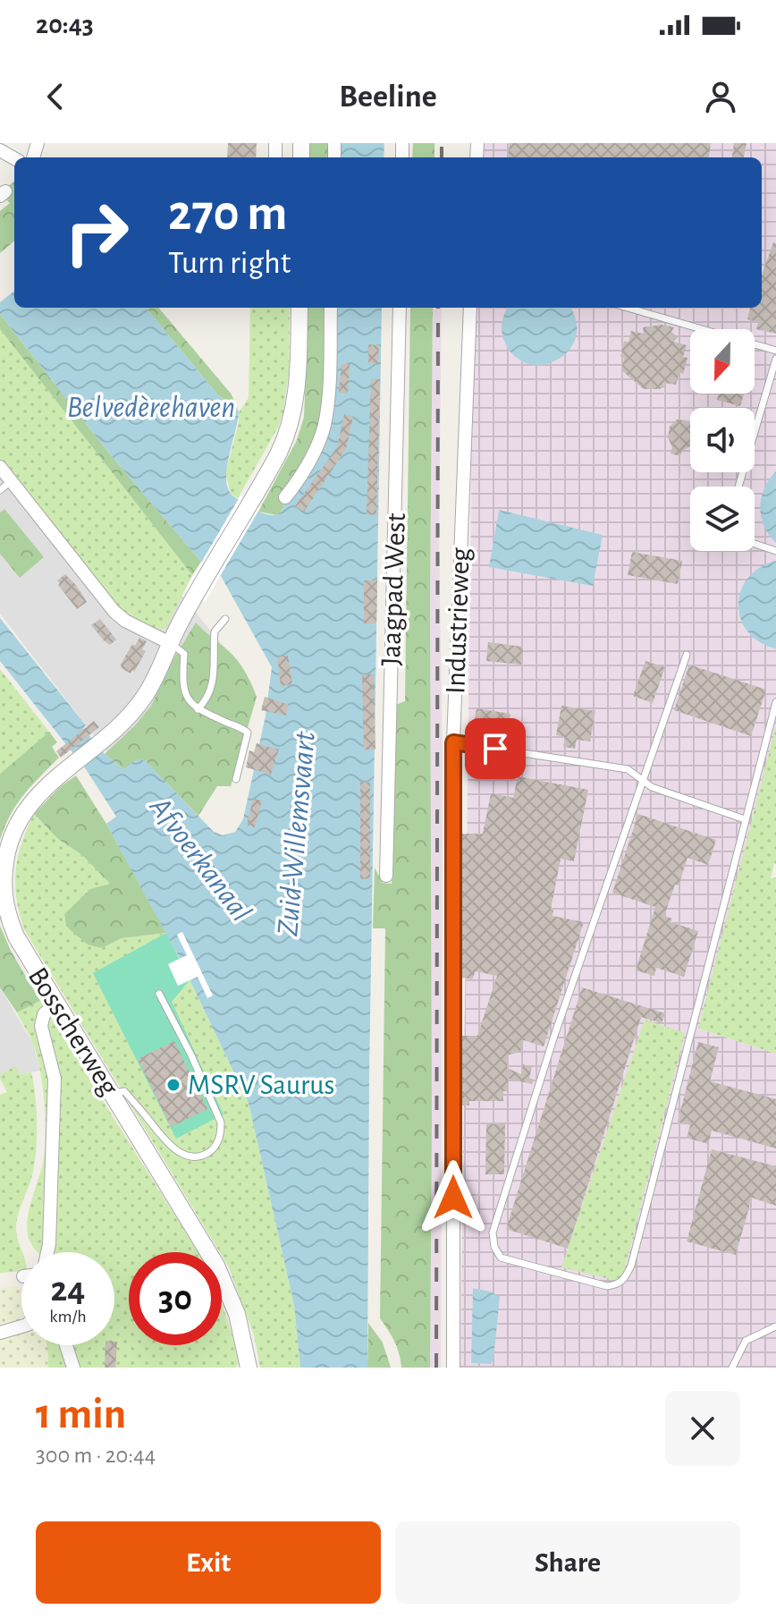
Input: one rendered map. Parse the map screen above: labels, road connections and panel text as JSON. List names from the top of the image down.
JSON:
{
  "streets": {
    "street": ["Jaagpad West", "Industrieweg", "Bosscherweg"]
  },
  "water": ["Belvedèrehaven", "Zuid-Willemsvaart", "Afvoerkanaal"],
  "places": ["MSRV Saurus"],
  "north": "bottom",
  "page": {
    "status": "20:43",
    "header": "Beeline",
    "turn": ["270 m", "Turn right"],
    "speed": "24 km/h",
    "limit": "30",
    "heading": ["1 min", "300 m · 20:44"],
    "buttons": ["Exit", "Share"]
  }
}
